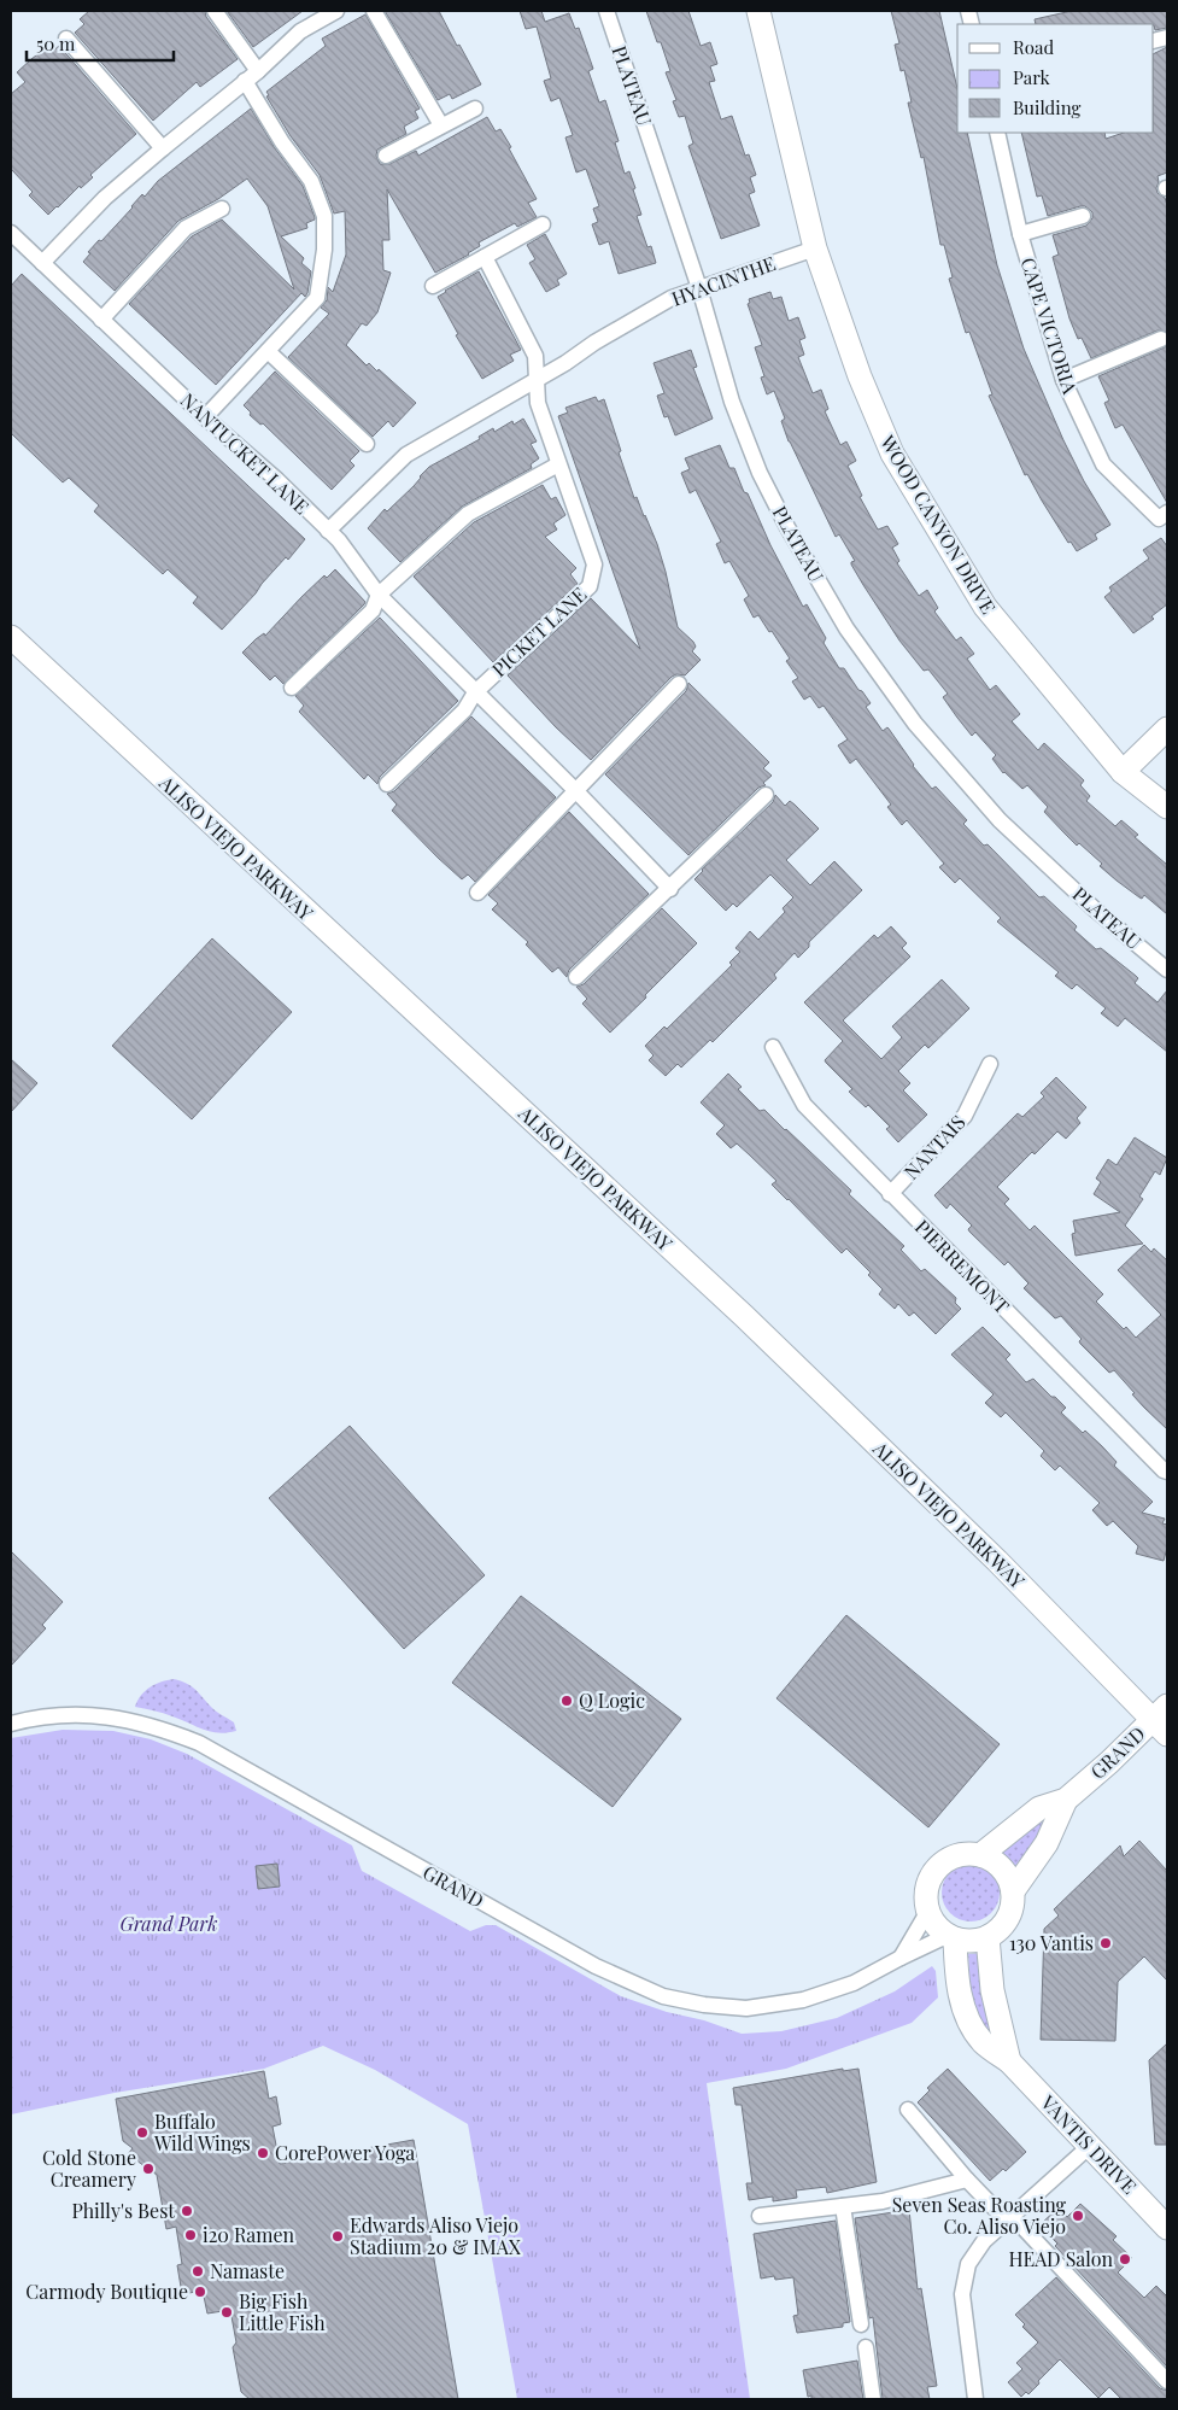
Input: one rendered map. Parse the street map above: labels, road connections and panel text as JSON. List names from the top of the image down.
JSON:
{
  "streets": {
    "street": [
      "PLATEAU",
      "HYACINTHE",
      "CAPE VICTORIA",
      "NANTUCKET LANE",
      "WOOD CANYON DRIVE",
      "PICKET LANE",
      "ALISO VIEJO PARKWAY",
      "NANTAIS",
      "PIERREMONT",
      "GRAND",
      "VANTIS DRIVE"
    ]
  },
  "crossings": [
    ["PLATEAU", "HYACINTHE"],
    ["HYACINTHE", "WOOD CANYON DRIVE"],
    ["HYACINTHE", "PICKET LANE"],
    ["NANTUCKET LANE", "PICKET LANE"],
    ["ALISO VIEJO PARKWAY", "GRAND"],
    ["NANTAIS", "PIERREMONT"],
    ["GRAND", "VANTIS DRIVE"]
  ],
  "parks": ["Grand Park"],
  "places": [
    "Q Logic",
    "130 Vantis",
    "Buffalo Wild Wings",
    "CorePower Yoga",
    "Cold Stone Creamery",
    "Philly's Best",
    "Seven Seas Roasting Co. Aliso Viejo",
    "i20 Ramen",
    "Edwards Aliso Viejo Stadium 20 & IMAX",
    "HEAD Salon",
    "Namaste",
    "Carmody Boutique",
    "Big Fish Little Fish"
  ],
  "legend": ["Road", "Park", "Building"],
  "scale_bar": "50 m"
}
